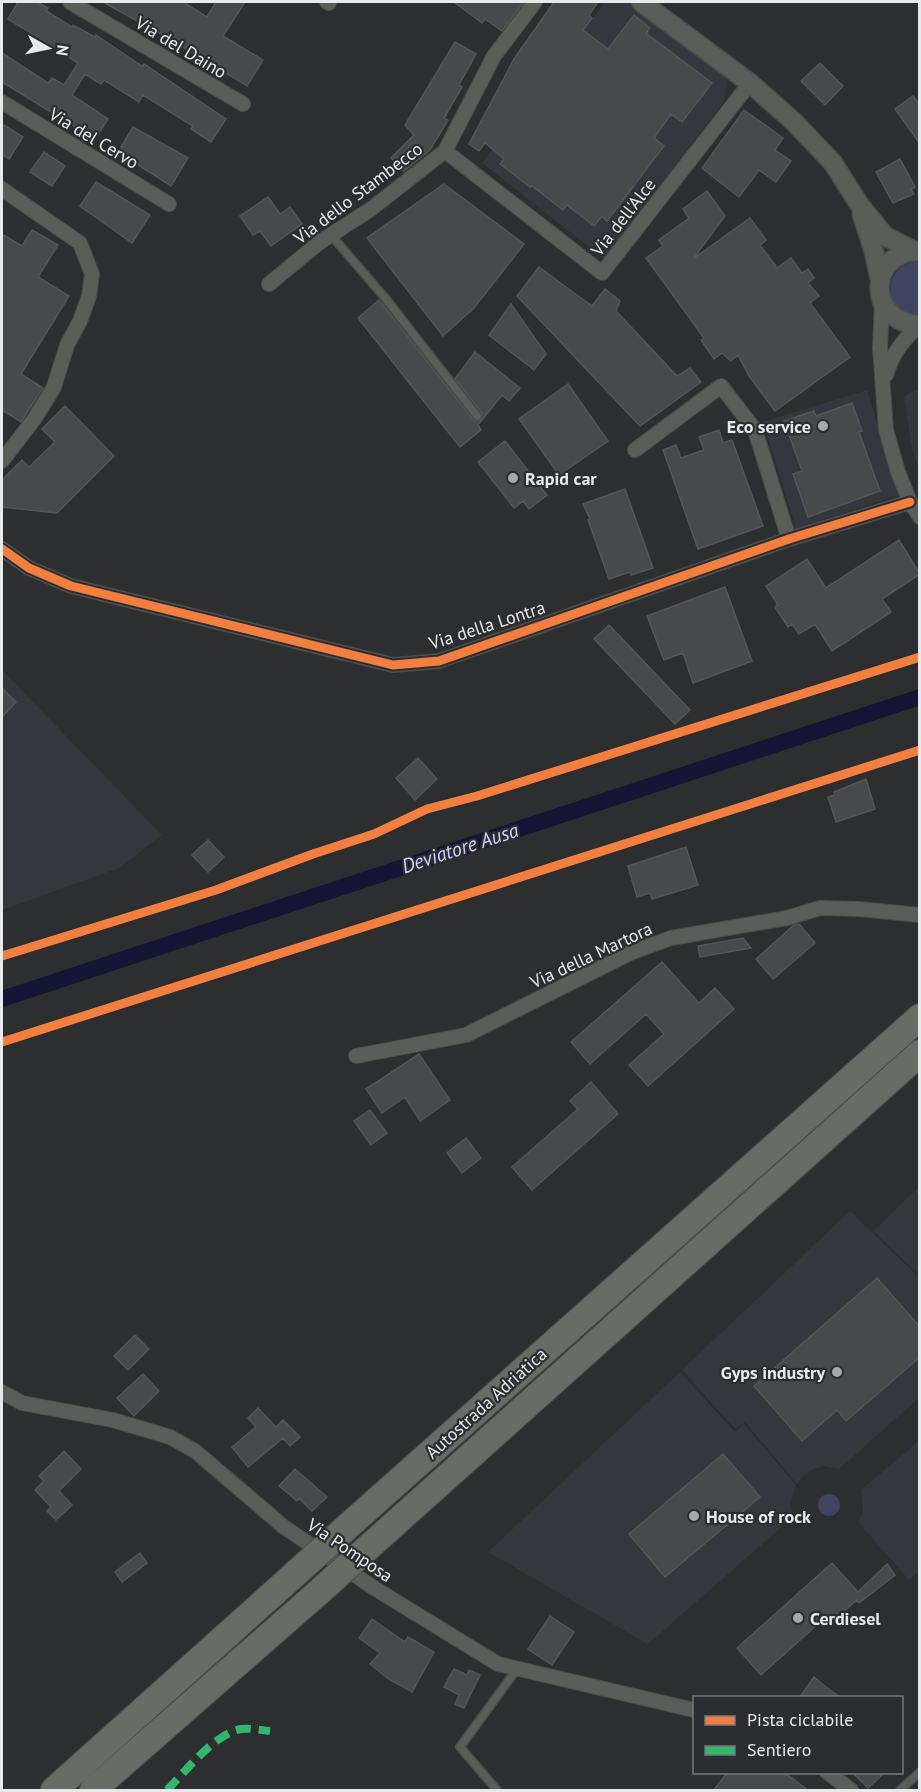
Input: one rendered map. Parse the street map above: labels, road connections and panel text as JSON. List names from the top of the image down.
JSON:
{
  "streets": {
    "highway": ["Autostrada Adriatica"],
    "street": [
      "Via del Daino",
      "Via del Cervo",
      "Via dello Stambecco",
      "Via dell'Alce",
      "Via della Lontra",
      "Via della Martora",
      "Via Pomposa"
    ]
  },
  "crossings": [
    ["Via dello Stambecco", "Via dell'Alce"]
  ],
  "water": ["Deviatore Ausa"],
  "places": [
    "Eco service",
    "Rapid car",
    "Gyps industry",
    "House of rock",
    "Cerdiesel"
  ],
  "legend": ["Pista ciclabile", "Sentiero"],
  "north": "right"
}
